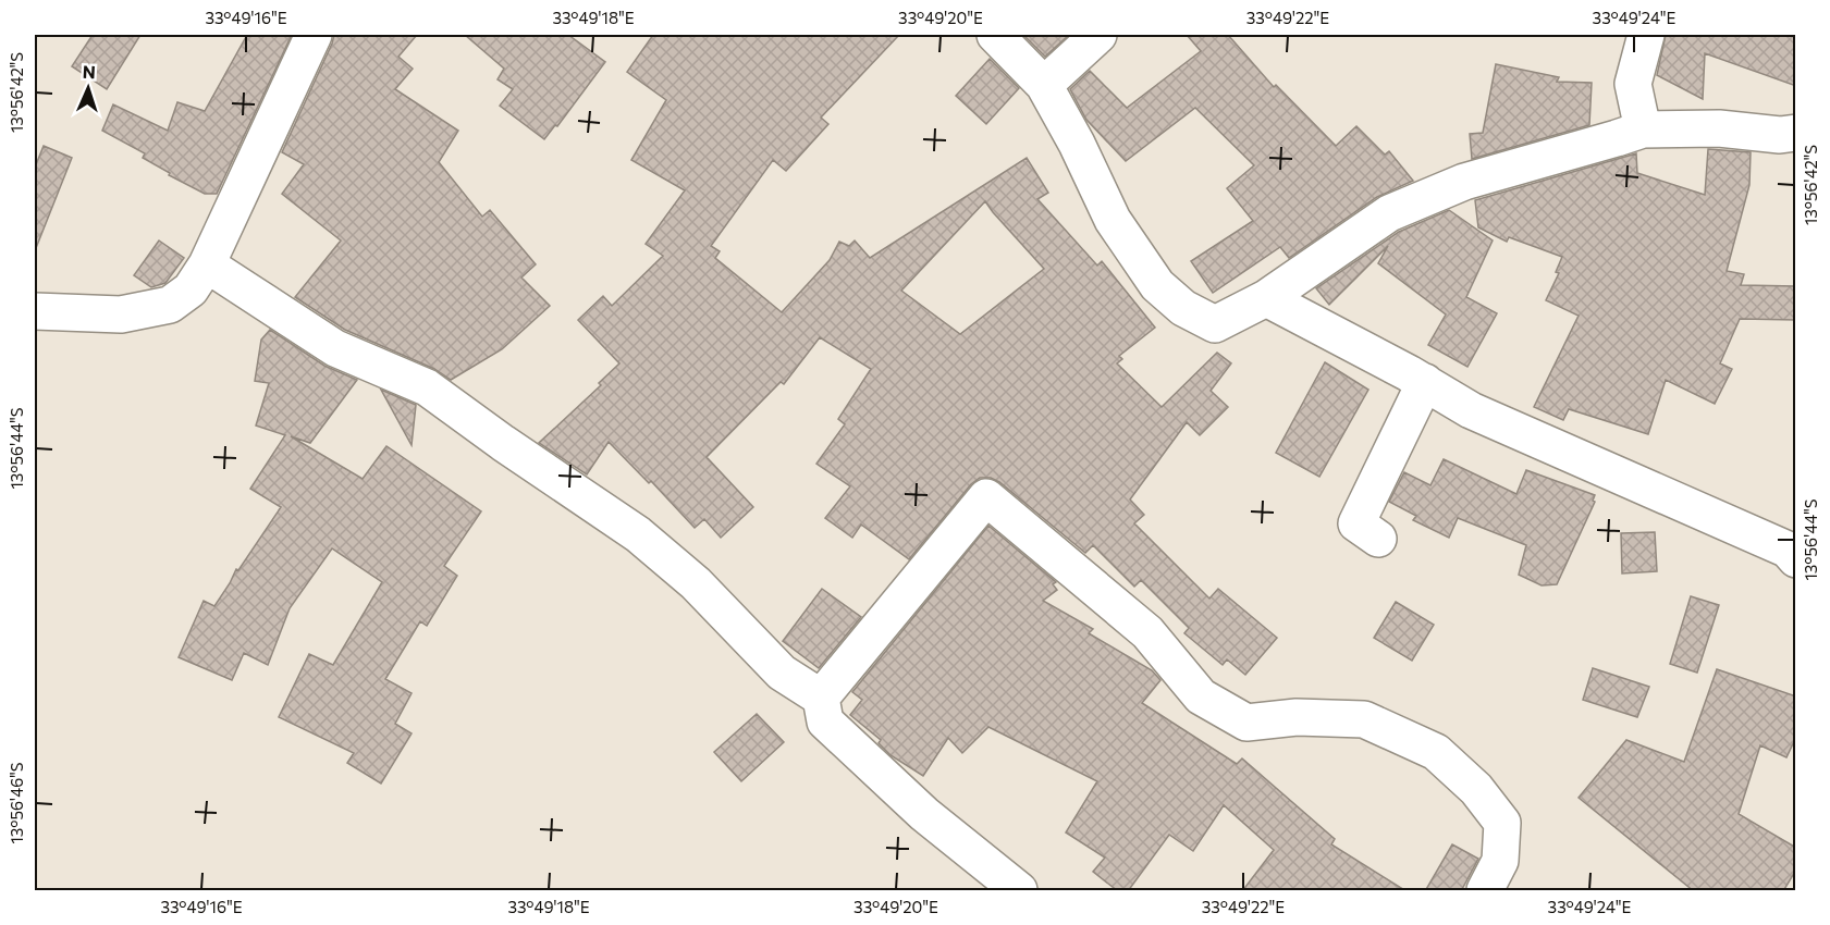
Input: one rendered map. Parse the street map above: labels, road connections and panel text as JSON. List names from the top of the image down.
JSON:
{
  "north": "top",
  "coordinates": [
    "33°49'16\"E",
    "33°49'18\"E",
    "33°49'20\"E",
    "33°49'22\"E",
    "33°49'24\"E",
    "13°56'42\"S",
    "13°56'44\"S",
    "13°56'46\"S"
  ]
}
